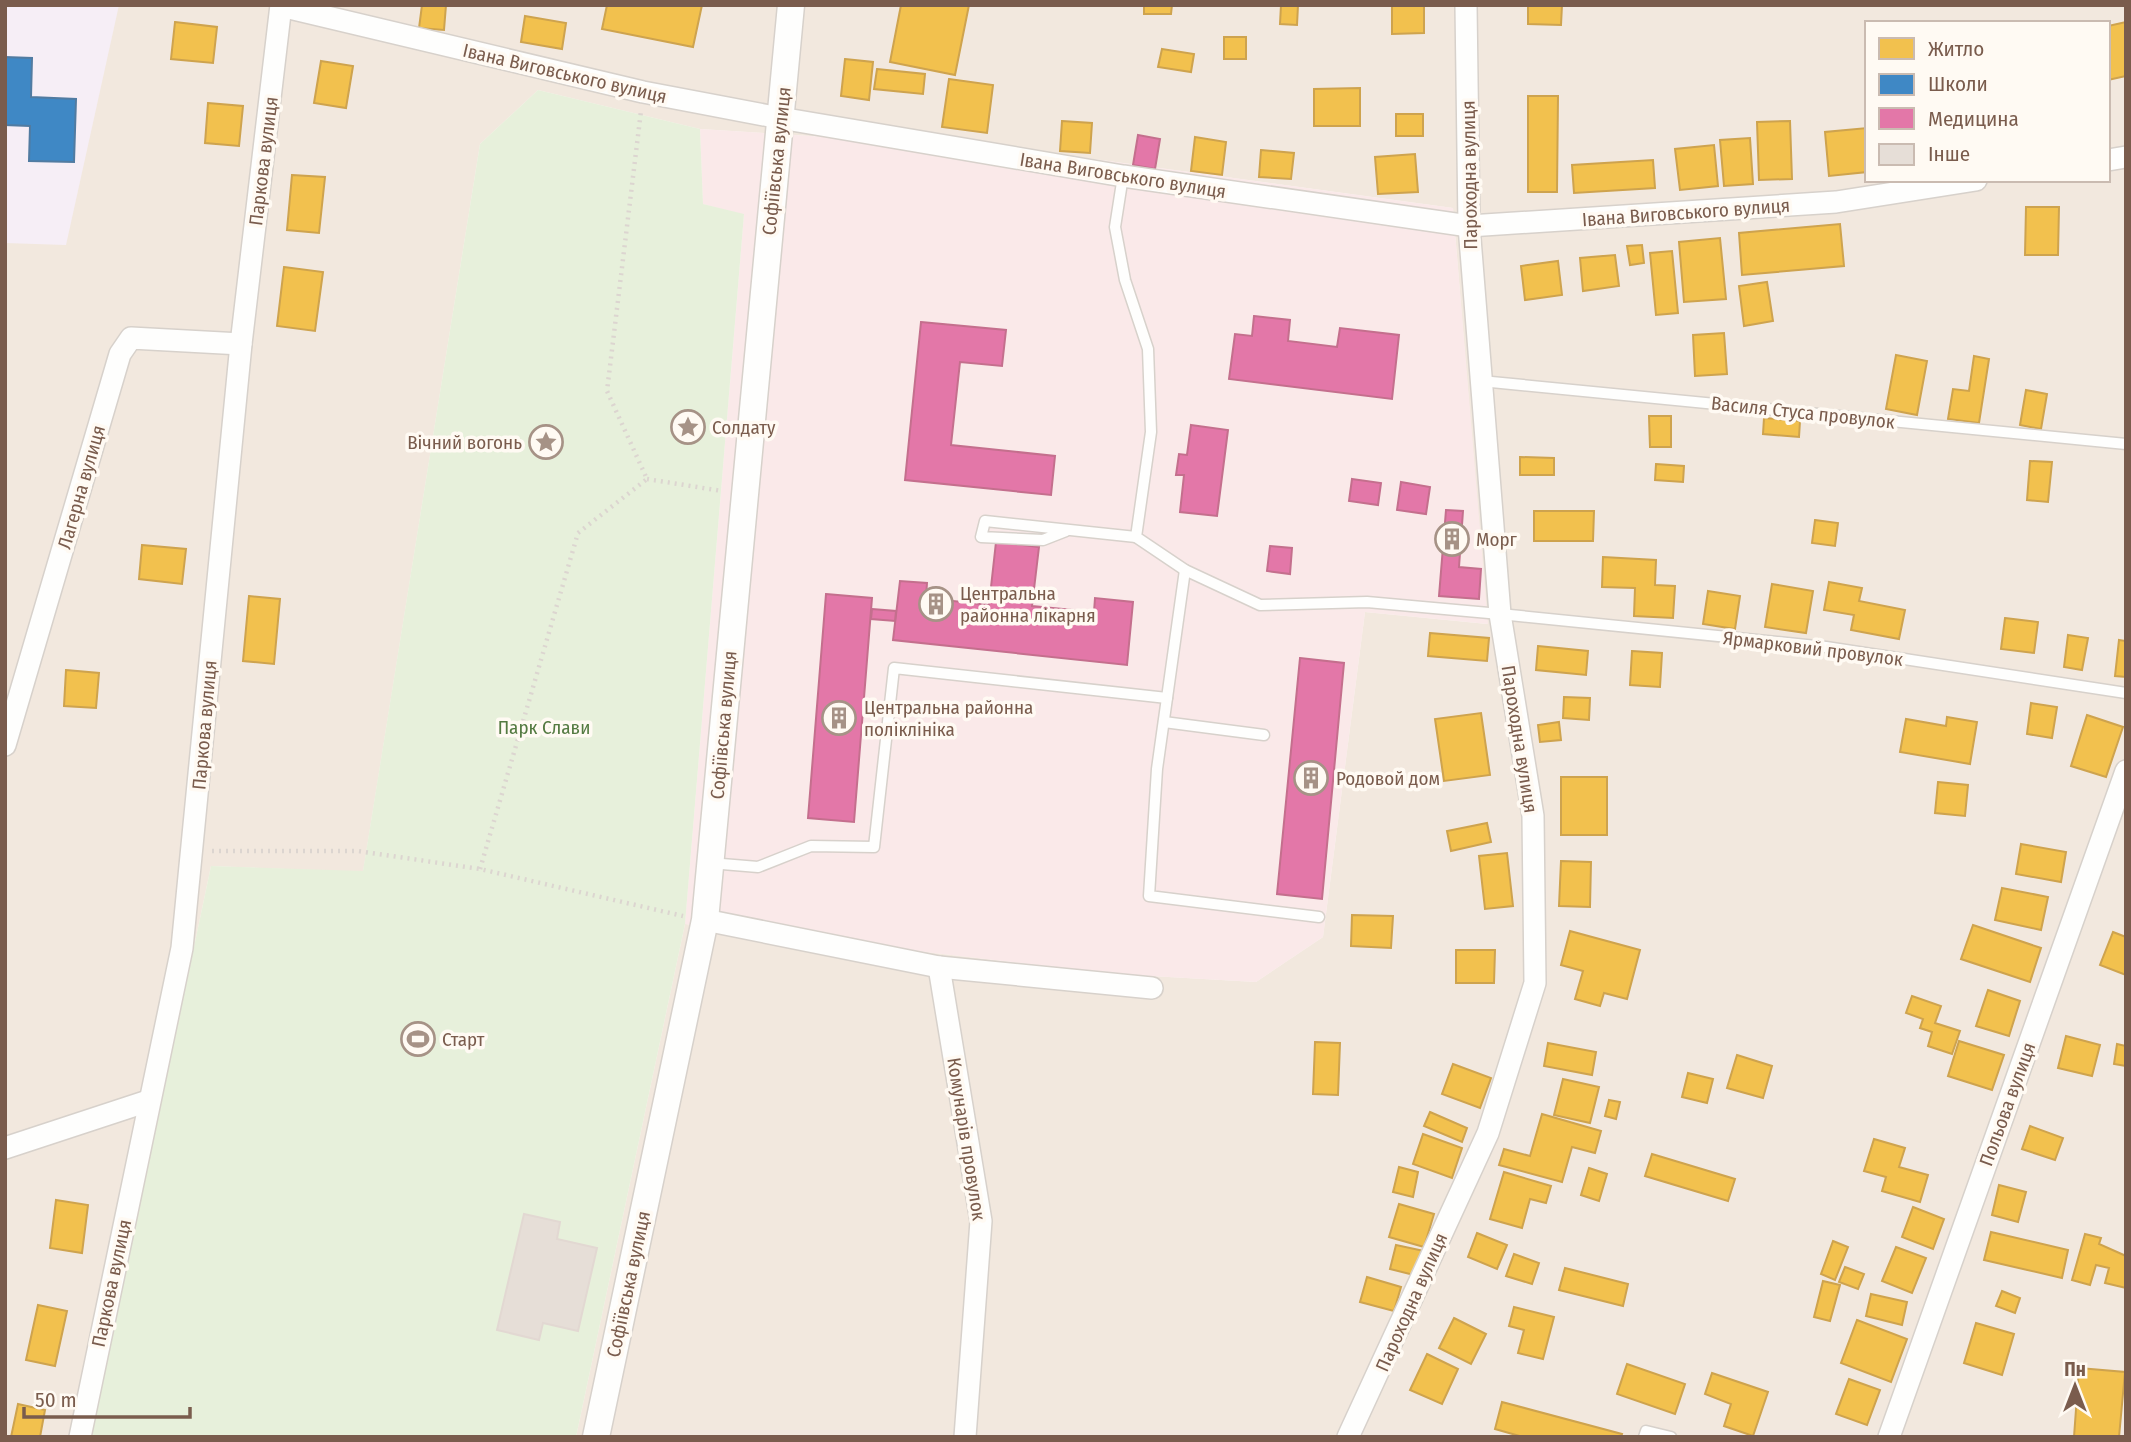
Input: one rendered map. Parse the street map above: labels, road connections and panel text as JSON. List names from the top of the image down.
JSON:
{
  "streets": {
    "street": [
      "Івана Виговського вулиця",
      "Паркова вулиця",
      "Софіївська вулиця",
      "Пароходна вулиця",
      "Лагерна вулиця",
      "Польова вулиця",
      "Комунарів провулок"
    ],
    "lane": ["Василя Стуса провулок", "Ярмарковий провулок"]
  },
  "crossings": [
    ["Івана Виговського вулиця", "Паркова вулиця"],
    ["Івана Виговського вулиця", "Софіївська вулиця"],
    ["Івана Виговського вулиця", "Пароходна вулиця"],
    ["Паркова вулиця", "Лагерна вулиця"],
    ["Пароходна вулиця", "Василя Стуса провулок"],
    ["Пароходна вулиця", "Ярмарковий провулок"]
  ],
  "parks": ["Парк Слави"],
  "places": {
    "place": ["Солдату", "Вічний вогонь"],
    "building": [
      "Морг",
      "Центральна районна лікарня",
      "Центральна районна поліклініка",
      "Родовой дом"
    ],
    "sports": ["Старт"]
  },
  "legend": [
    "Житло",
    "Школи",
    "Медицина",
    "Інше"
  ],
  "scale_bar": "50 m",
  "north": "top"
}
